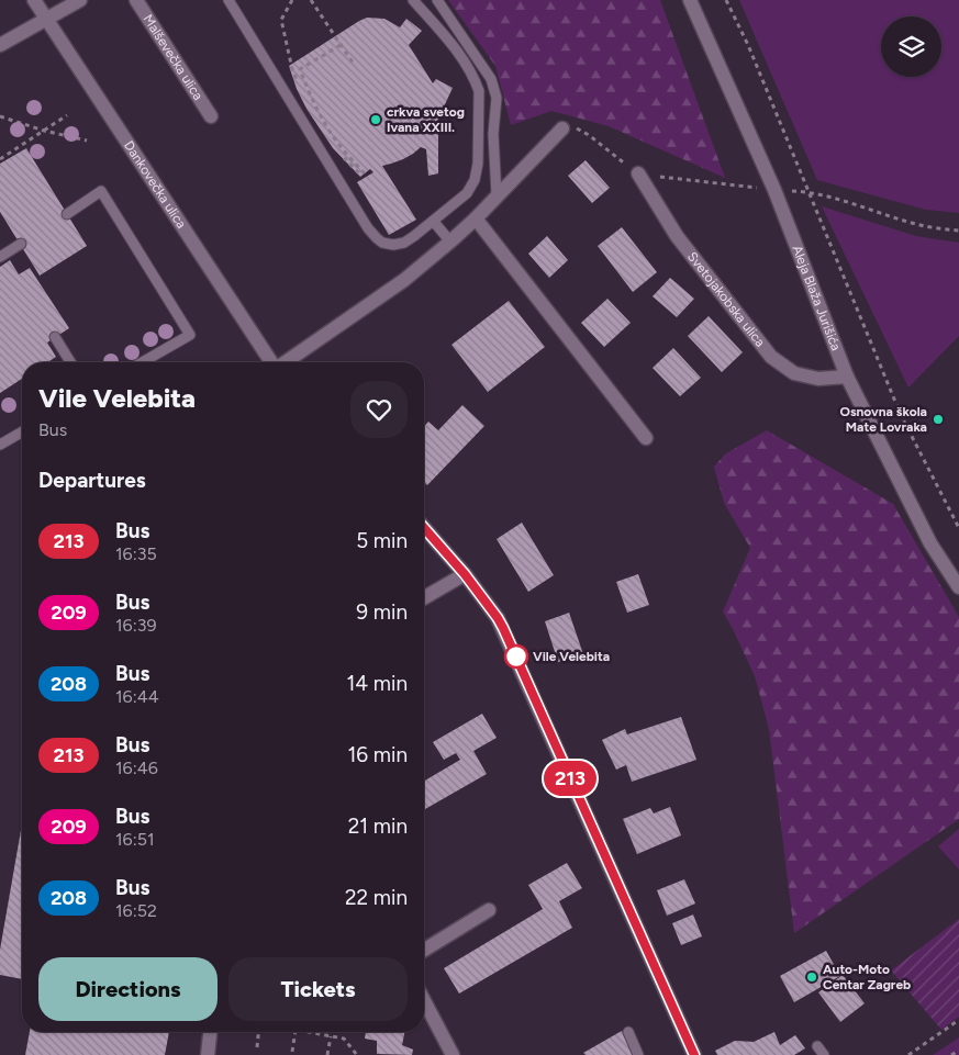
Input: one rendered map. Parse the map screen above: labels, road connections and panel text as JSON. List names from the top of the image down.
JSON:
{
  "streets": {
    "street": [
      "Malševečka ulica",
      "Dankovečka ulica",
      "Aleja Blaža Jurišića",
      "Svetojakobska ulica"
    ]
  },
  "crossings": [
    ["Aleja Blaža Jurišića", "Svetojakobska ulica"]
  ],
  "places": [
    "crkva svetog Ivana XXIII.",
    "Osnovna škola Mate Lovraka",
    "Vile Velebita",
    "Auto-Moto Centar Zagreb"
  ],
  "lines": ["bus line 213"],
  "page": {
    "on_map": "213",
    "heading": [
      ["Vile Velebita", "Bus"],
      "Departures"
    ],
    "list": [
      {
        "mark": "213",
        "name": "Bus",
        "note": "16:35",
        "value": "5 min"
      },
      {
        "mark": "209",
        "name": "Bus",
        "note": "16:39",
        "value": "9 min"
      },
      {
        "mark": "208",
        "name": "Bus",
        "note": "16:44",
        "value": "14 min"
      },
      {
        "mark": "213",
        "name": "Bus",
        "note": "16:46",
        "value": "16 min"
      },
      {
        "mark": "209",
        "name": "Bus",
        "note": "16:51",
        "value": "21 min"
      },
      {
        "mark": "208",
        "name": "Bus",
        "note": "16:52",
        "value": "22 min"
      }
    ],
    "buttons": ["Directions", "Tickets"]
  }
}
